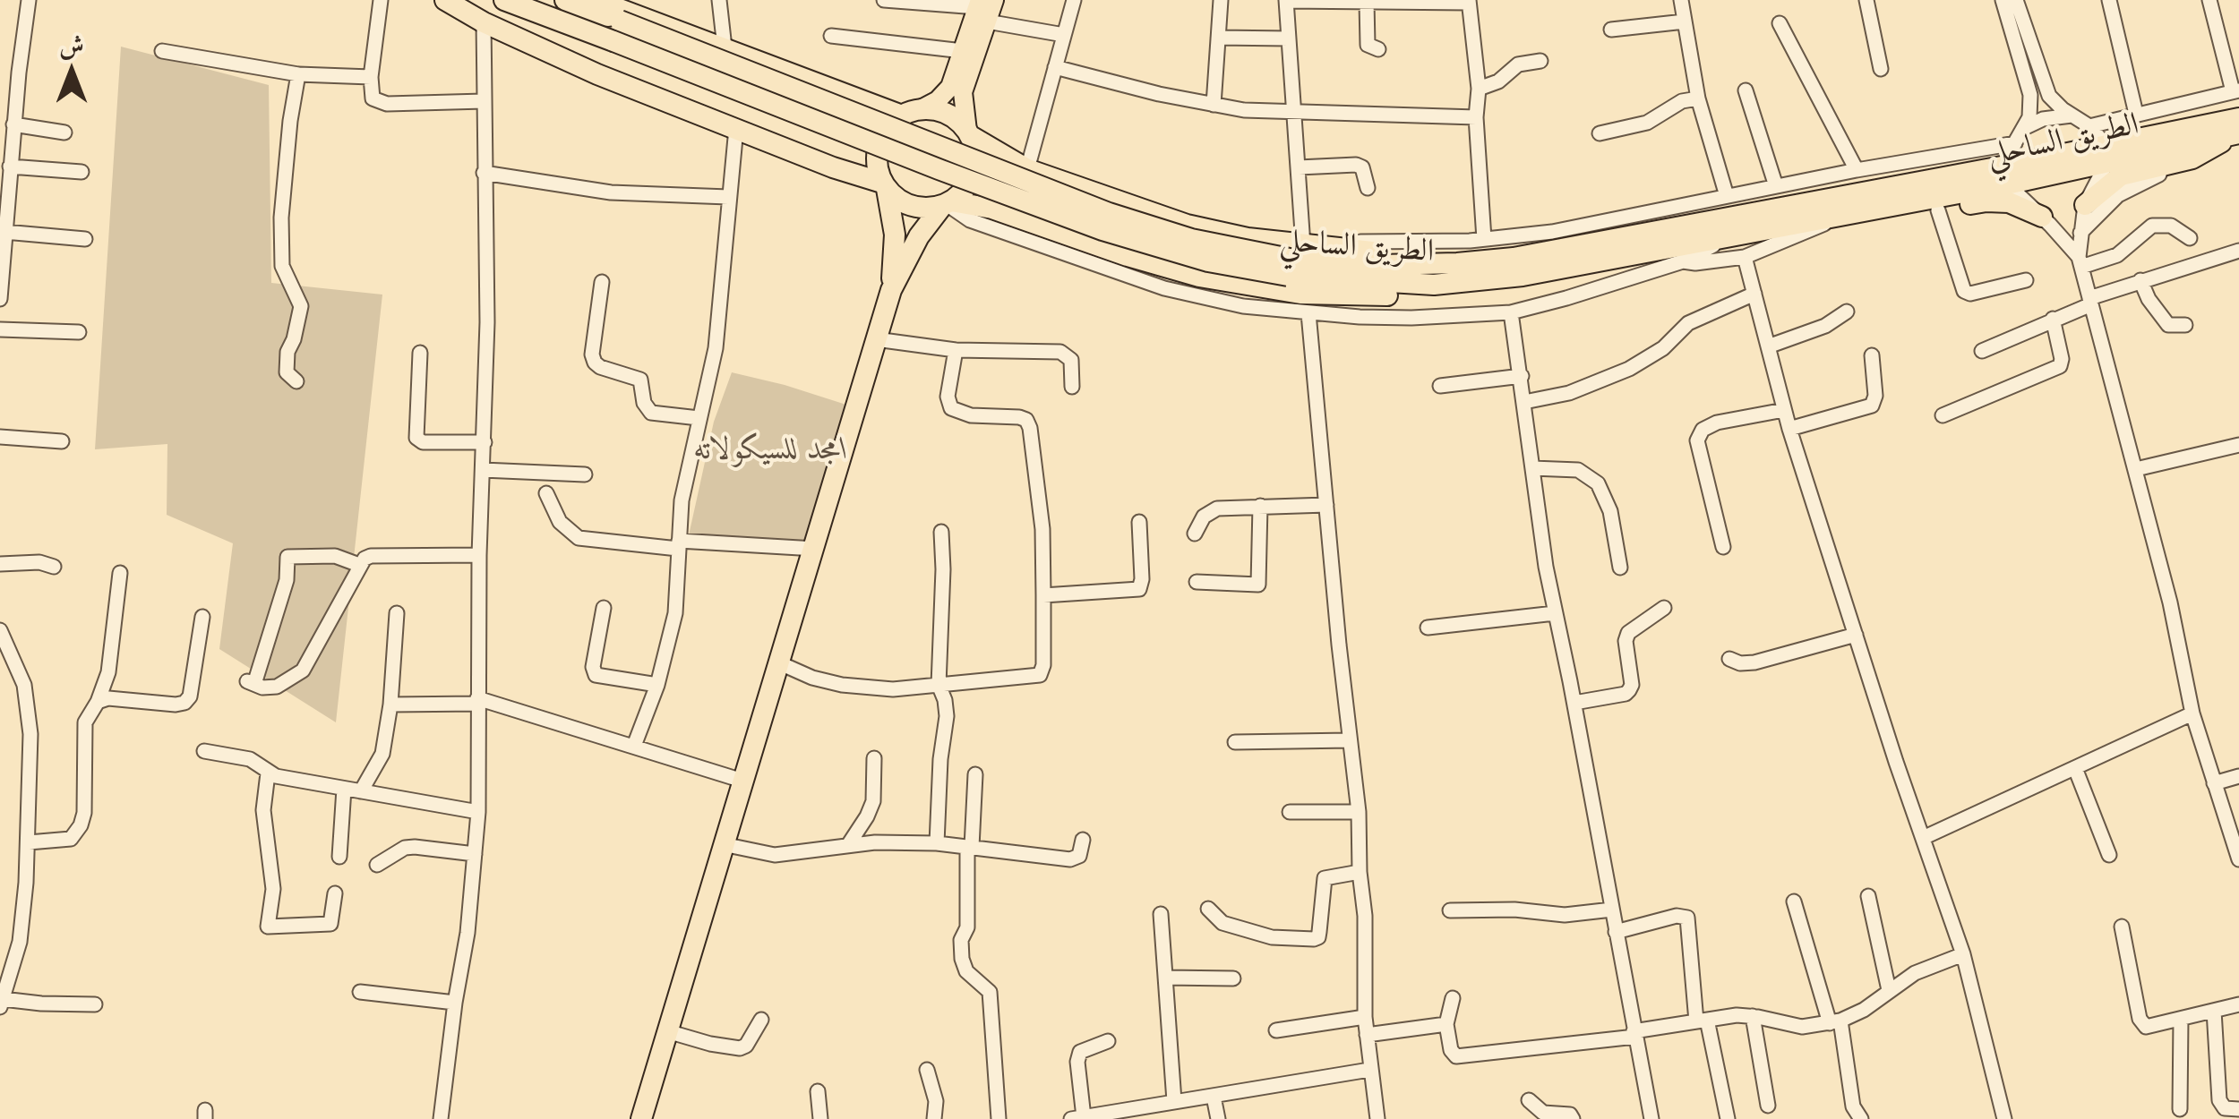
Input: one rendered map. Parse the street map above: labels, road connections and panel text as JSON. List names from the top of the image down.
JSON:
{
  "streets": {
    "highway": ["الطريق الساحلي"]
  },
  "parks": ["امجد للسيكولاته"],
  "north": "top"
}
